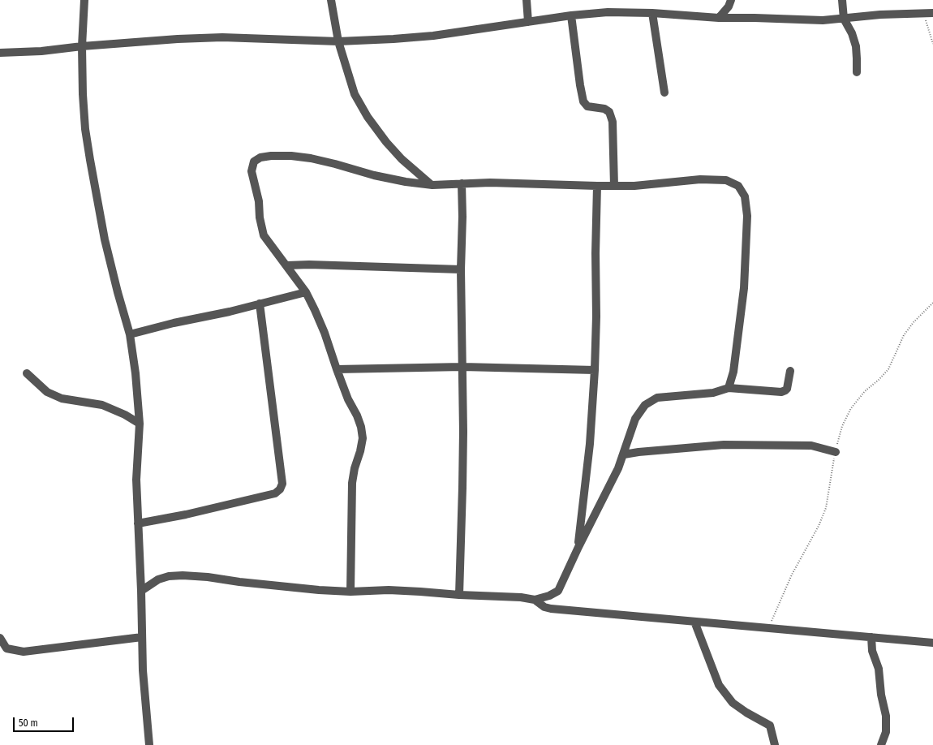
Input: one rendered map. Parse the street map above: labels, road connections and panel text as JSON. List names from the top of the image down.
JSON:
{
  "scale_bar": "50 m"
}
